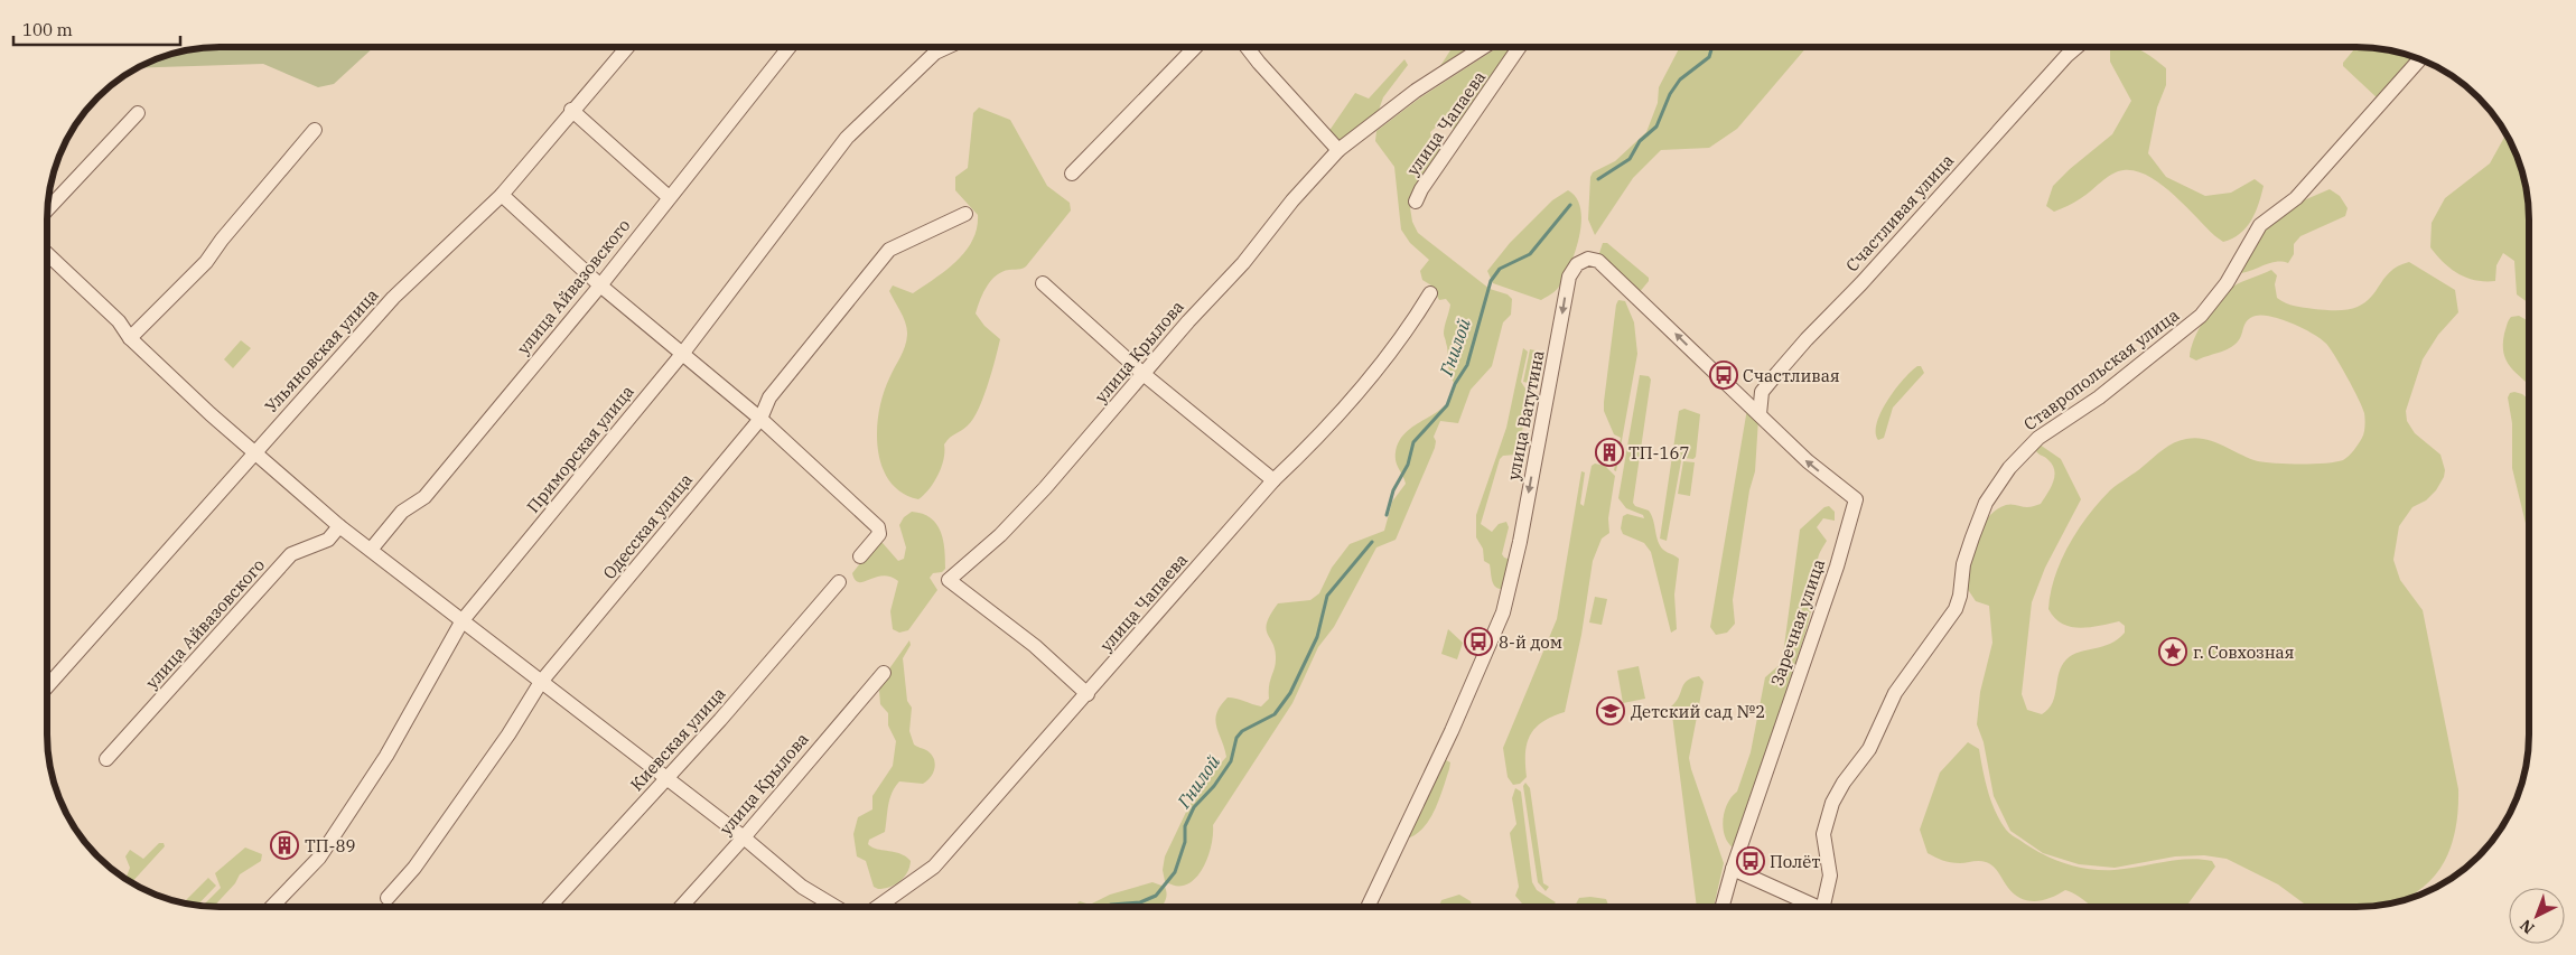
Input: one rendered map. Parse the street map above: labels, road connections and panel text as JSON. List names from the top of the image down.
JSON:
{
  "streets": {
    "street": [
      "улица Чапаева",
      "Счастливая улица",
      "улица Айвазовского",
      "Ульяновская улица",
      "улица Крылова",
      "Ставропольская улица",
      "улица Ватутина",
      "Приморская улица",
      "Одесская улица",
      "Заречная улица",
      "Киевская улица"
    ]
  },
  "crossings": [
    ["улица Чапаева", "улица Крылова"],
    ["Счастливая улица", "улица Ватутина"],
    ["улица Ватутина", "Заречная улица"]
  ],
  "water": ["Гнилой"],
  "places": {
    "bus stop": ["Счастливая", "8-й дом", "Полёт"],
    "building": ["ТП-167", "ТП-89"],
    "place": ["г. Совхозная"],
    "school or university": ["Детский сад №2"]
  },
  "scale_bar": "100 m",
  "north": "bottom left"
}
